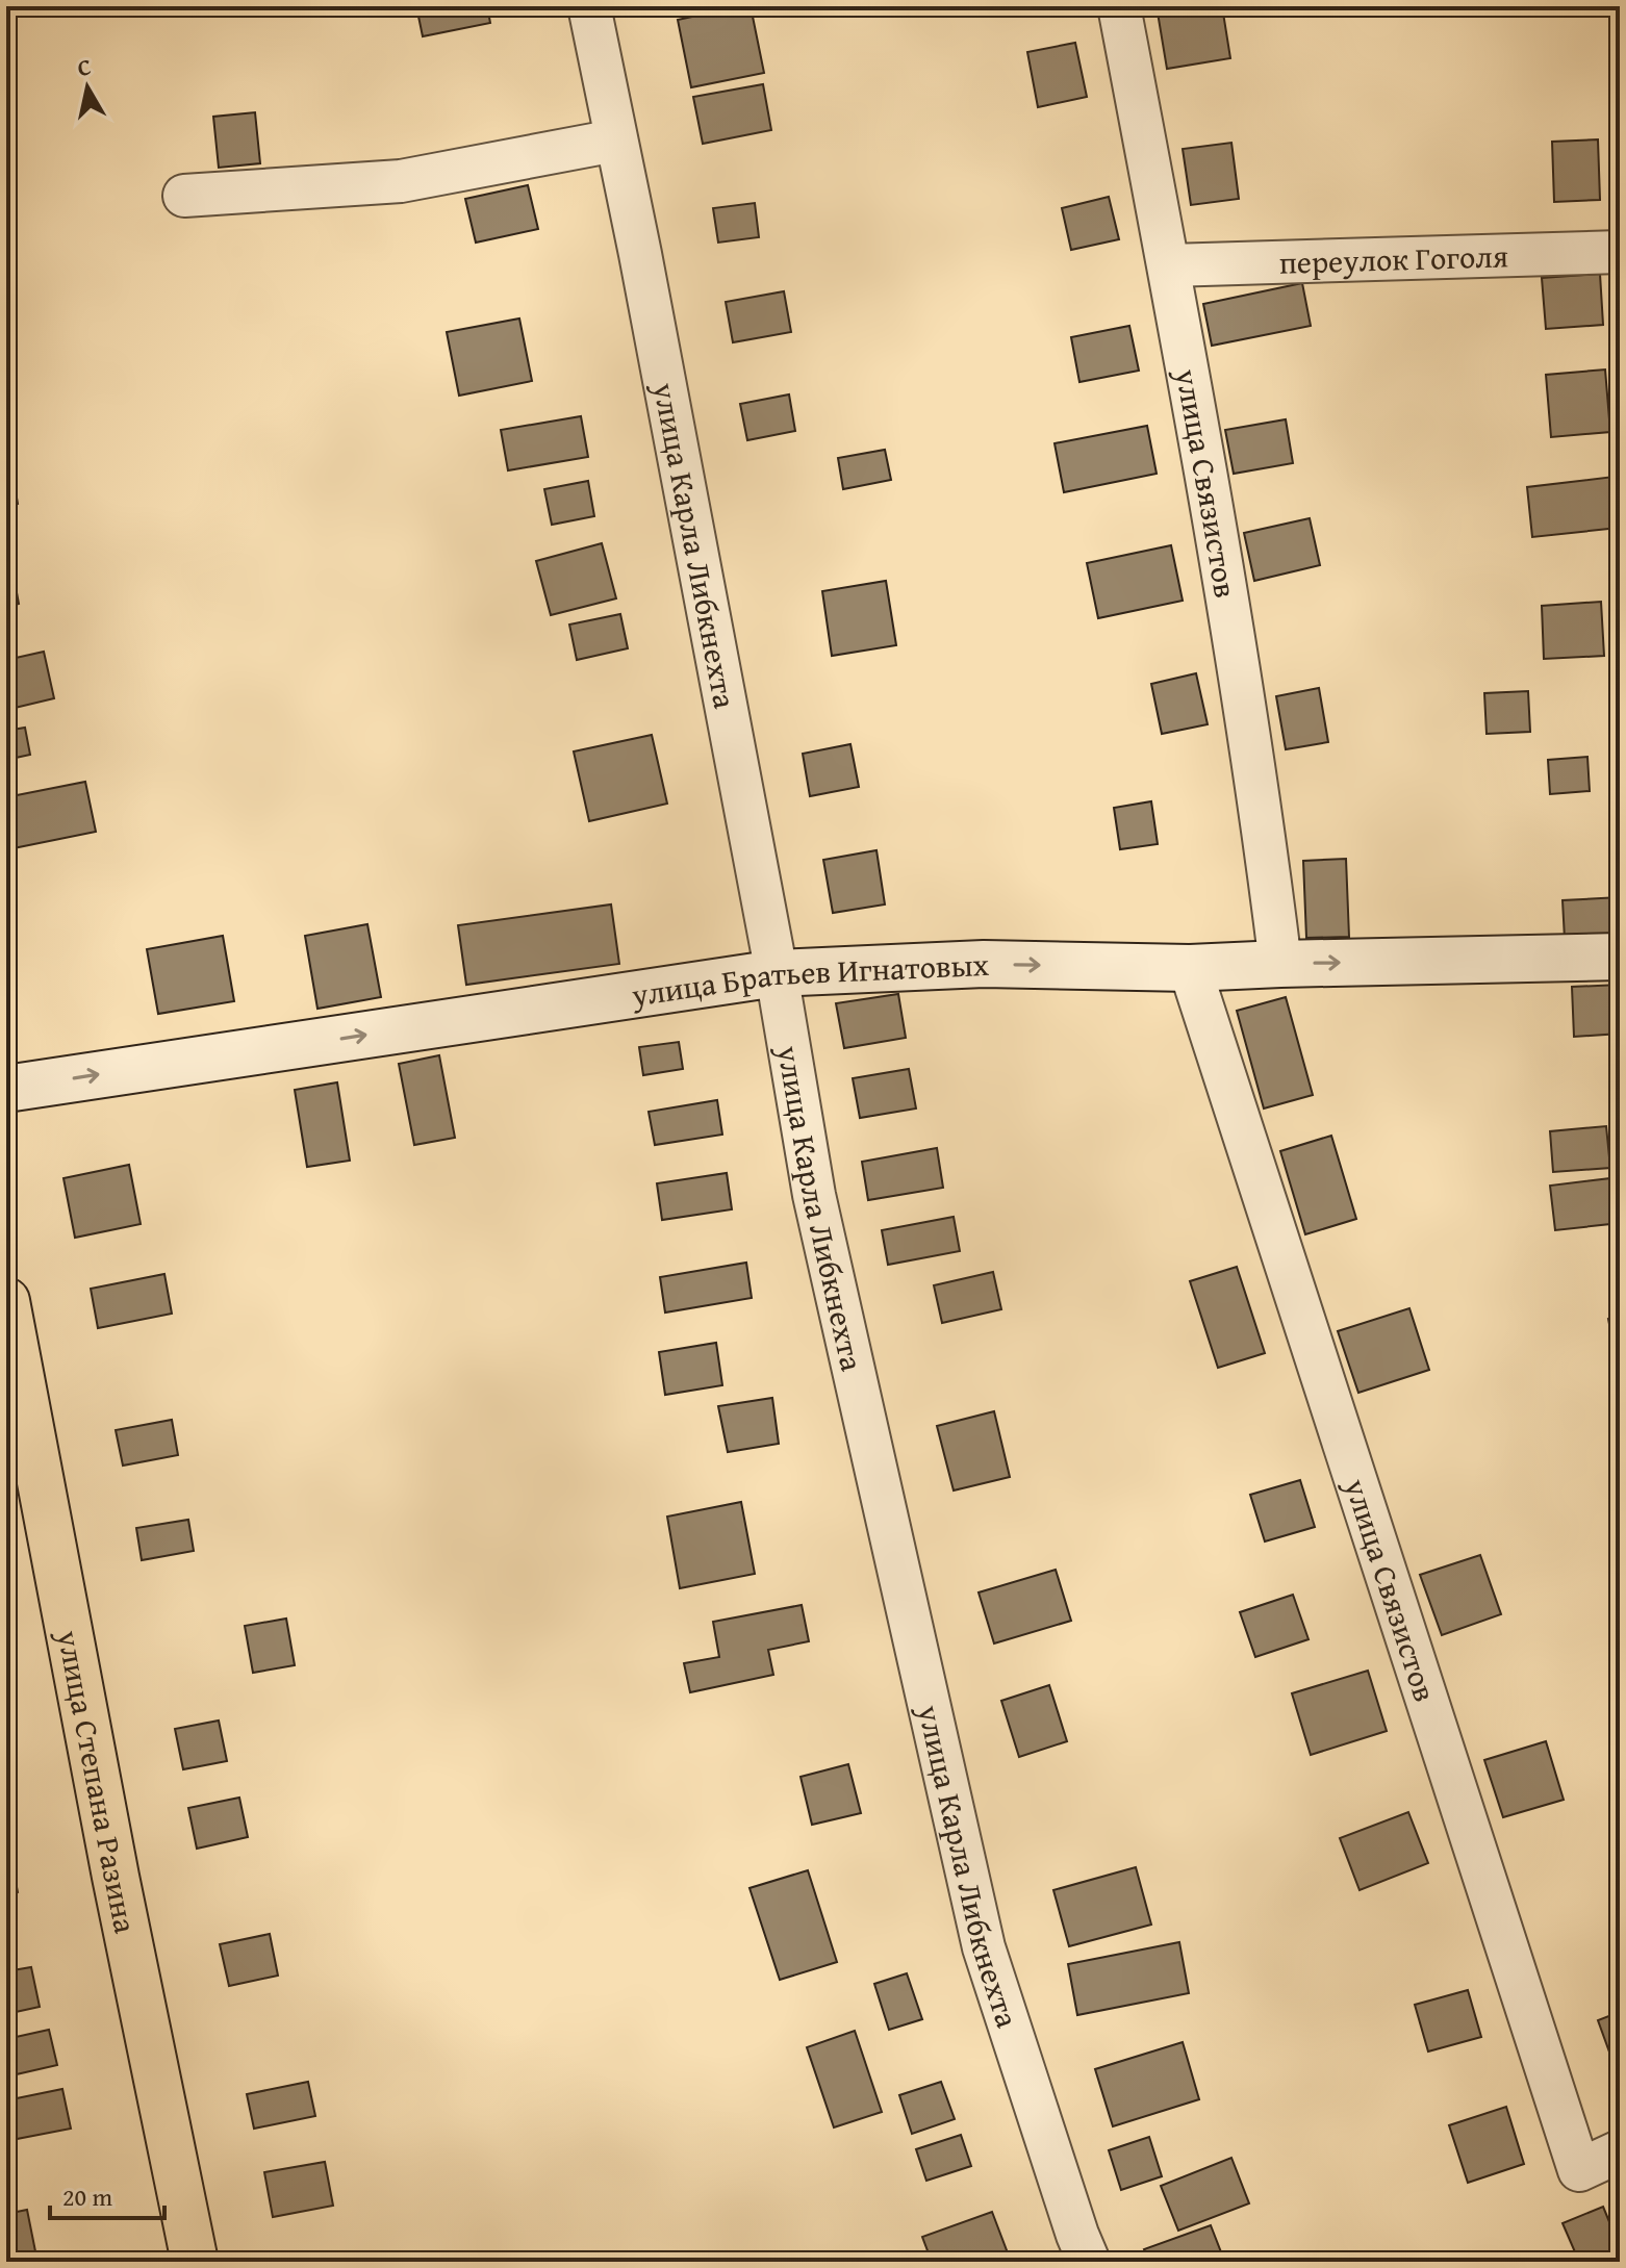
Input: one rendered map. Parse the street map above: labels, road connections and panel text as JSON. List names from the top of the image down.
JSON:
{
  "streets": {
    "main road": ["улица Степана Разина"],
    "street": [
      "переулок Гоголя",
      "улица Связистов",
      "улица Карла Либкнехта",
      "улица Братьев Игнатовых"
    ]
  },
  "crossings": [
    ["переулок Гоголя", "улица Связистов"],
    ["улица Связистов", "улица Братьев Игнатовых"],
    ["улица Карла Либкнехта", "улица Братьев Игнатовых"]
  ],
  "one_way": ["улица Братьев Игнатовых"],
  "scale_bar": "20 m",
  "north": "top"
}
